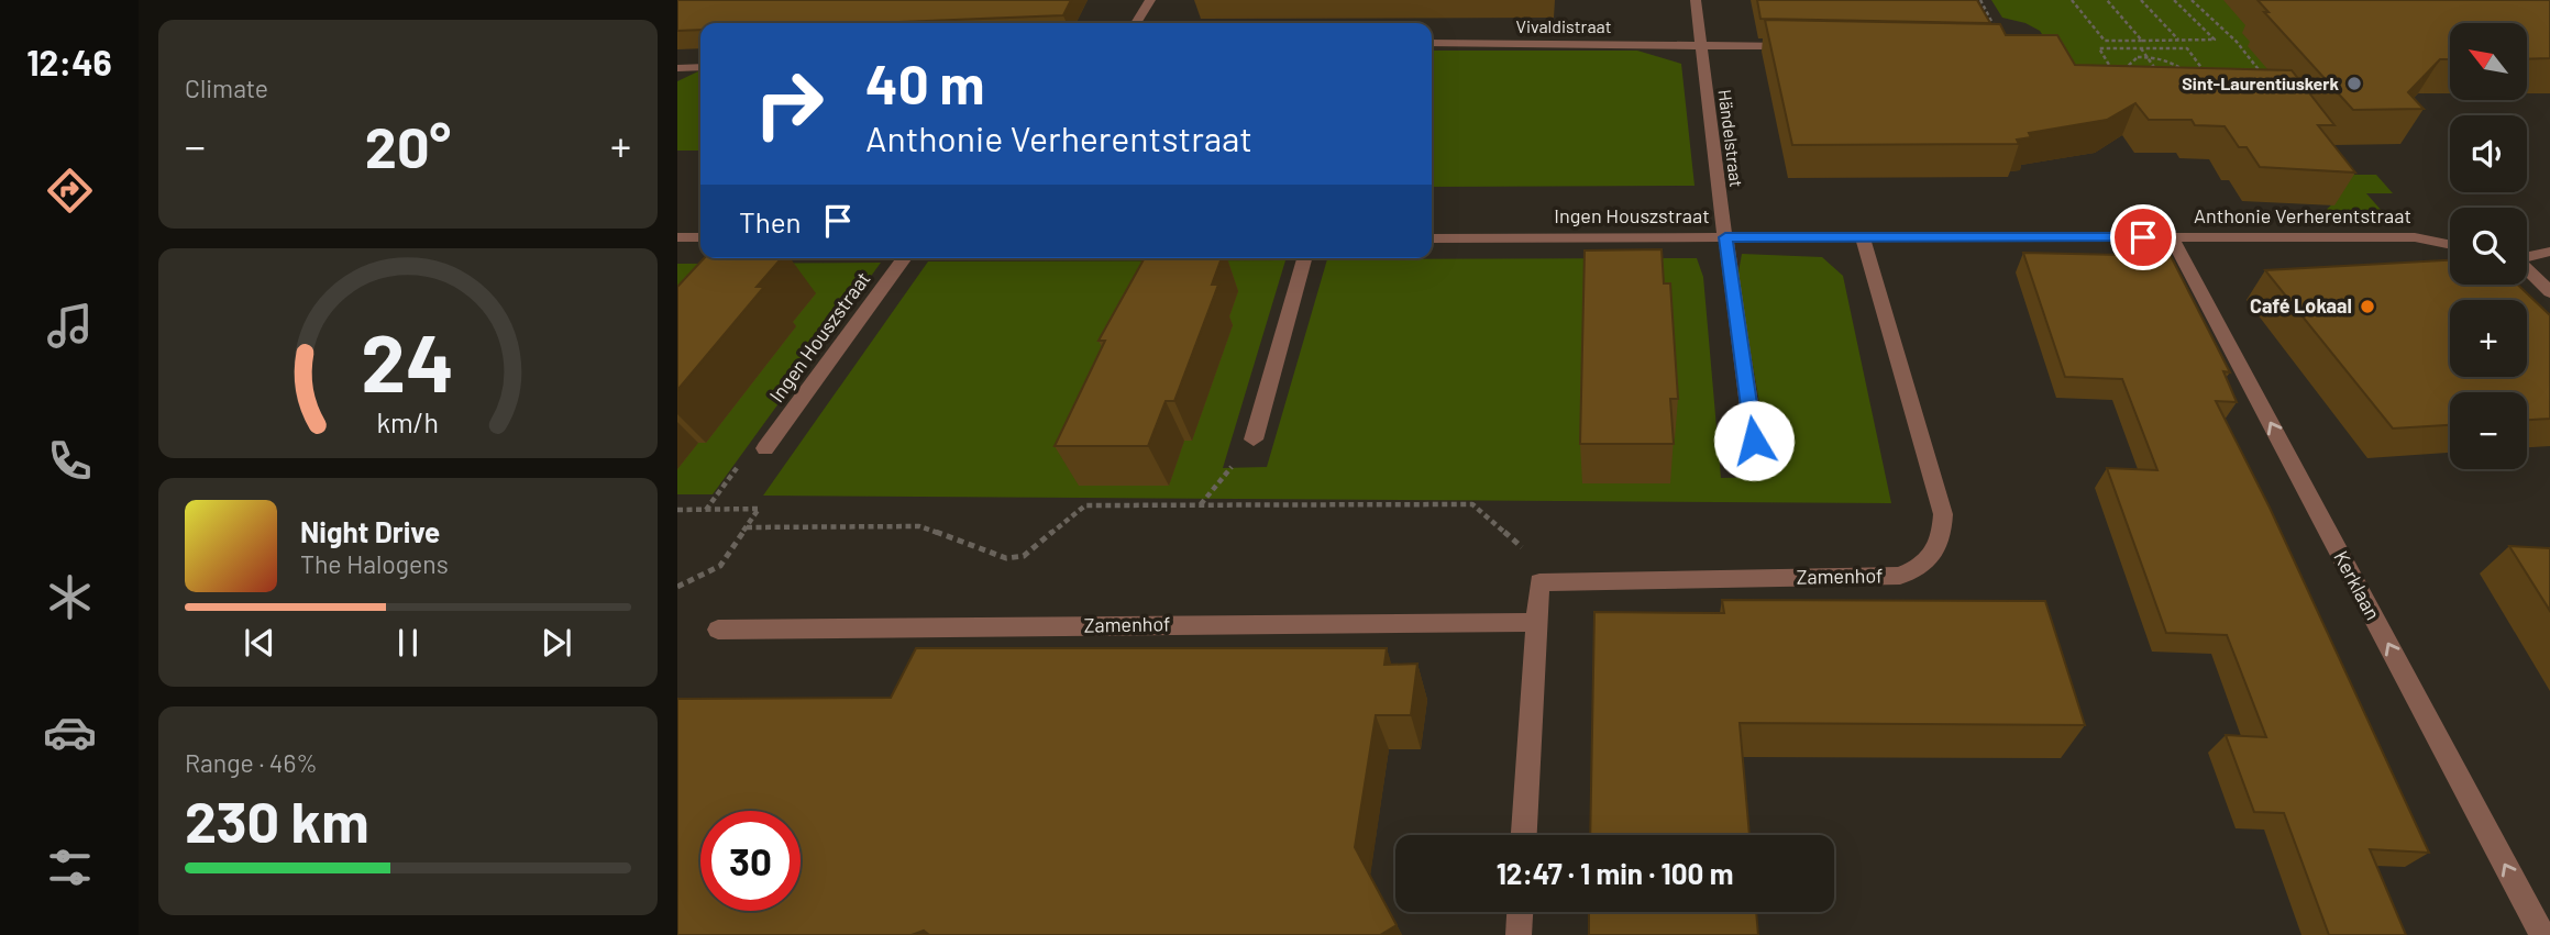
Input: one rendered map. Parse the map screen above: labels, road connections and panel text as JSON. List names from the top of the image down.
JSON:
{
  "streets": {
    "street": [
      "Vivaldistraat",
      "Händelstraat",
      "Ingen Houszstraat",
      "Anthonie Verherentstraat",
      "Zamenhof",
      "Kerklaan"
    ]
  },
  "crossings": [
    ["Vivaldistraat", "Händelstraat"],
    ["Händelstraat", "Ingen Houszstraat"],
    ["Händelstraat", "Anthonie Verherentstraat"],
    ["Ingen Houszstraat", "Anthonie Verherentstraat"],
    ["Anthonie Verherentstraat", "Zamenhof"],
    ["Anthonie Verherentstraat", "Kerklaan"]
  ],
  "one_way": ["Kerklaan"],
  "places": ["Sint-Laurentiuskerk", "Café Lokaal"],
  "north": "top left",
  "page": {
    "tabs": "12:46",
    "tile": [
      "Climate",
      ["Range · 46%", "230 km"]
    ],
    "map_buttons": ["+", "−"],
    "turn": ["40 m", "Anthonie Verherentstraat"],
    "heat": ["−", "20°", "+"],
    "then": "Then",
    "song": ["Night Drive", "The Halogens"],
    "limit": "30",
    "trip": "12:47 · 1 min · 100 m",
    "gauge": ["24", "km/h"]
  }
}
